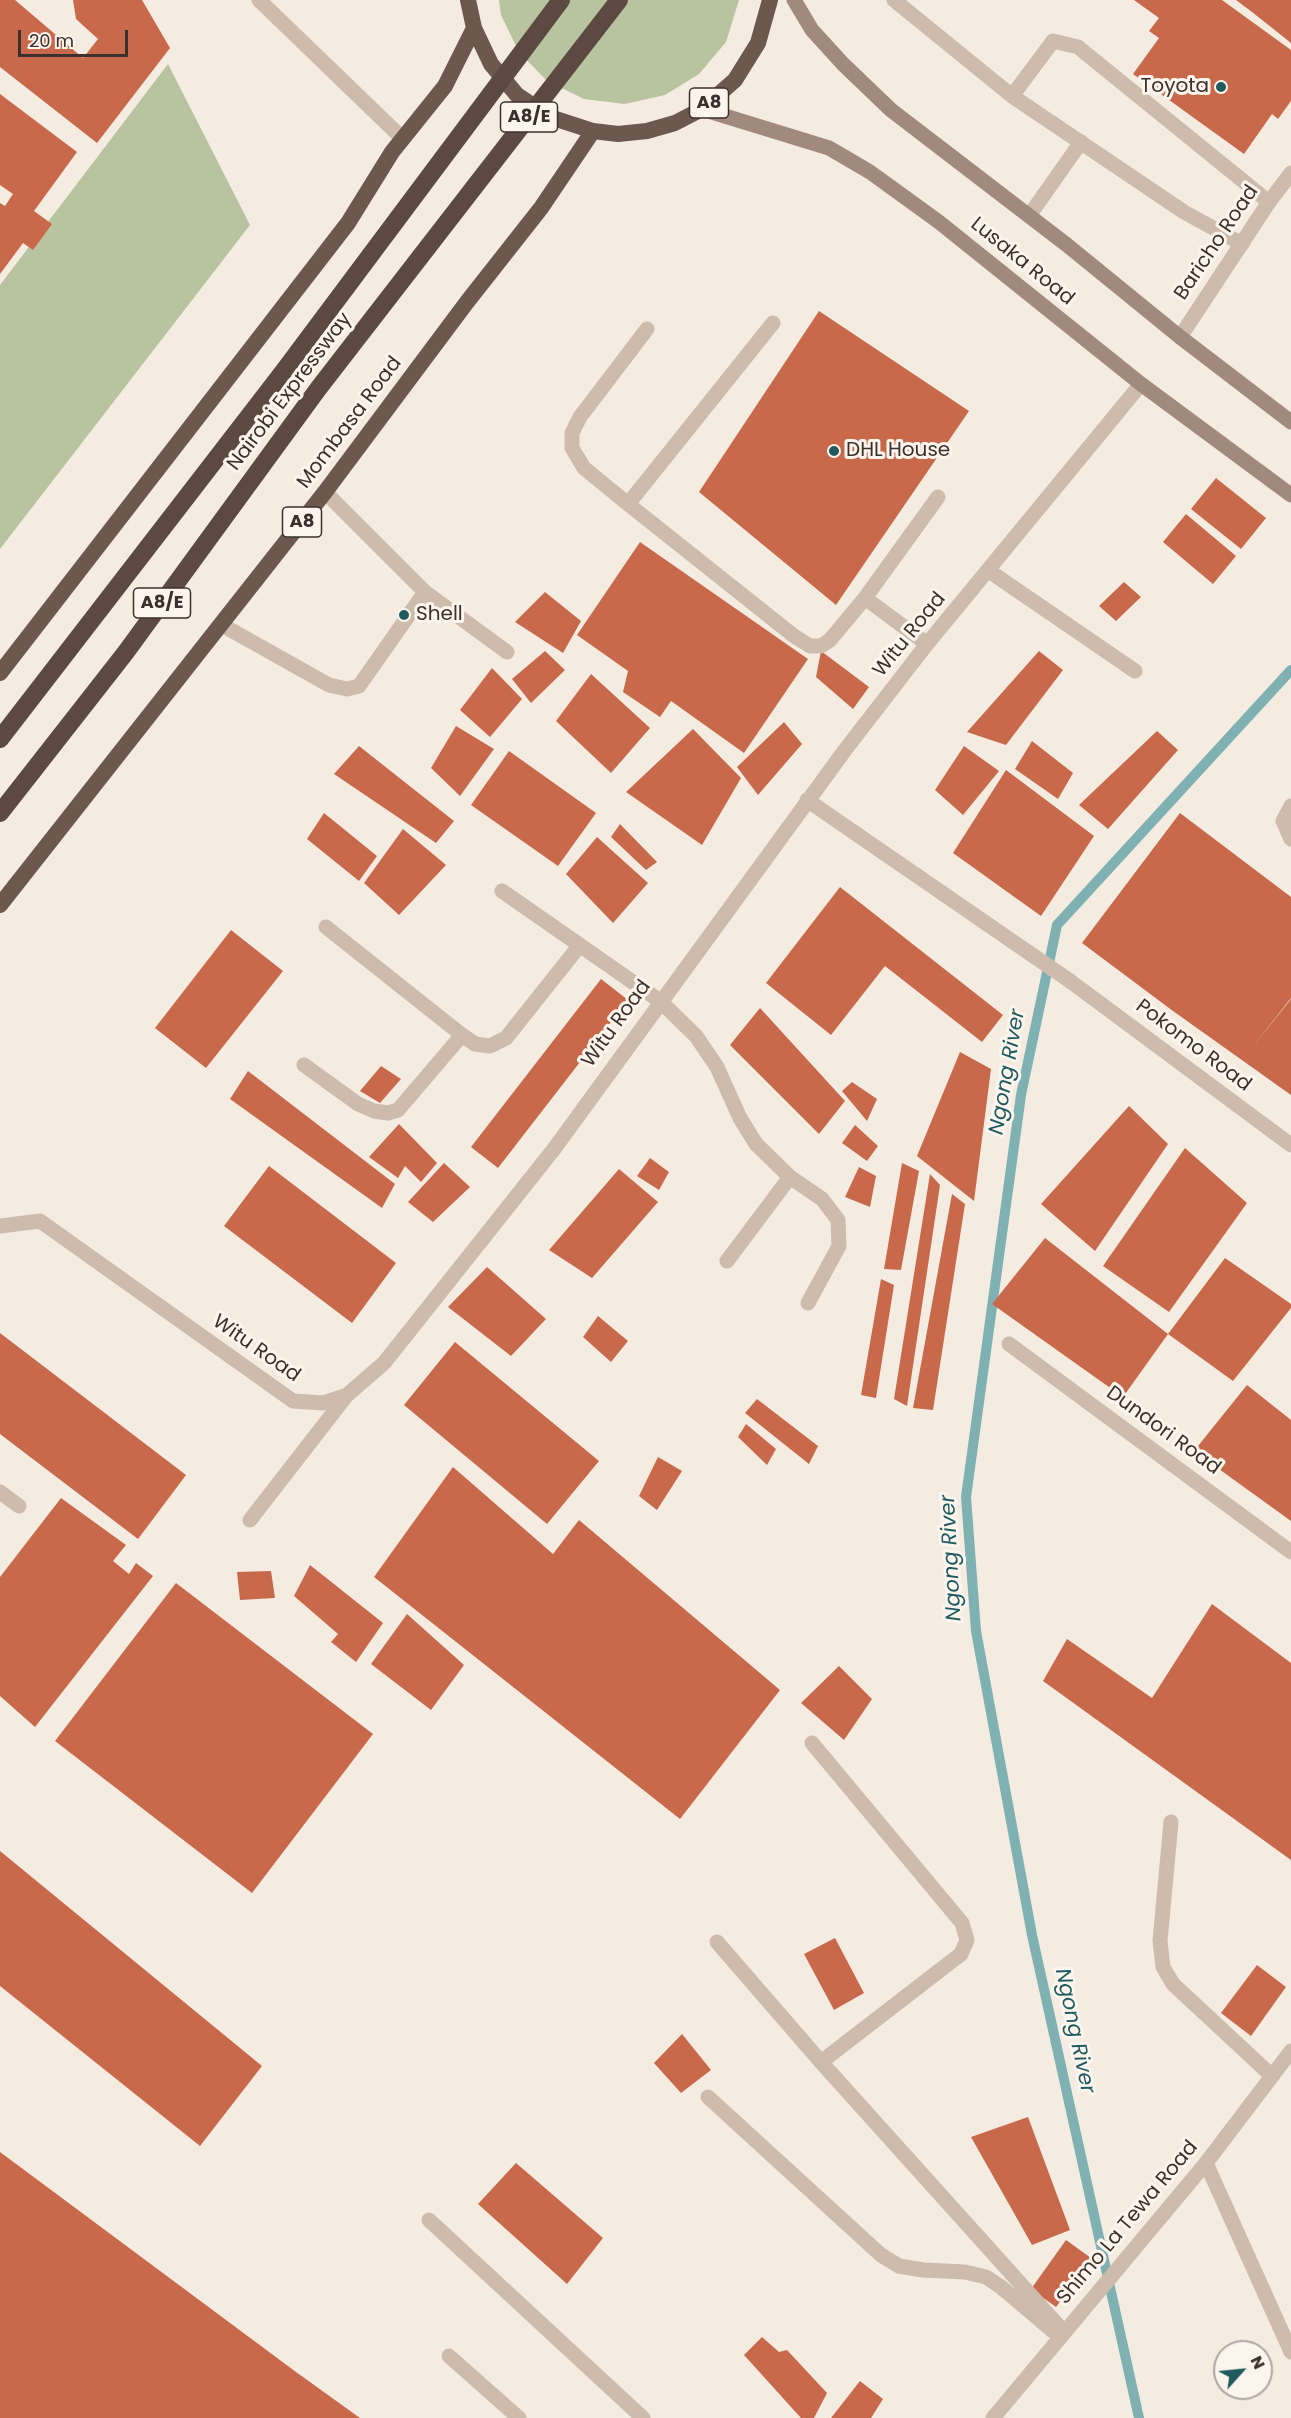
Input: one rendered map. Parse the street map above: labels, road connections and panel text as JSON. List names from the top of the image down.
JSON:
{
  "streets": {
    "highway": [
      "A8",
      "A8/E",
      "Nairobi Expressway",
      "Mombasa Road"
    ],
    "main road": ["Lusaka Road"],
    "street": [
      "Baricho Road",
      "Witu Road",
      "Pokomo Road",
      "Dundori Road",
      "Shimo La Tewa Road"
    ]
  },
  "crossings": [
    ["A8", "Lusaka Road"],
    ["A8", "Mombasa Road"],
    ["Baricho Road", "Lusaka Road"],
    ["Lusaka Road", "Witu Road"],
    ["Witu Road", "Pokomo Road"]
  ],
  "water": ["Ngong River"],
  "places": ["Toyota", "DHL House", "Shell"],
  "scale_bar": "20 m",
  "north": "top right"
}
